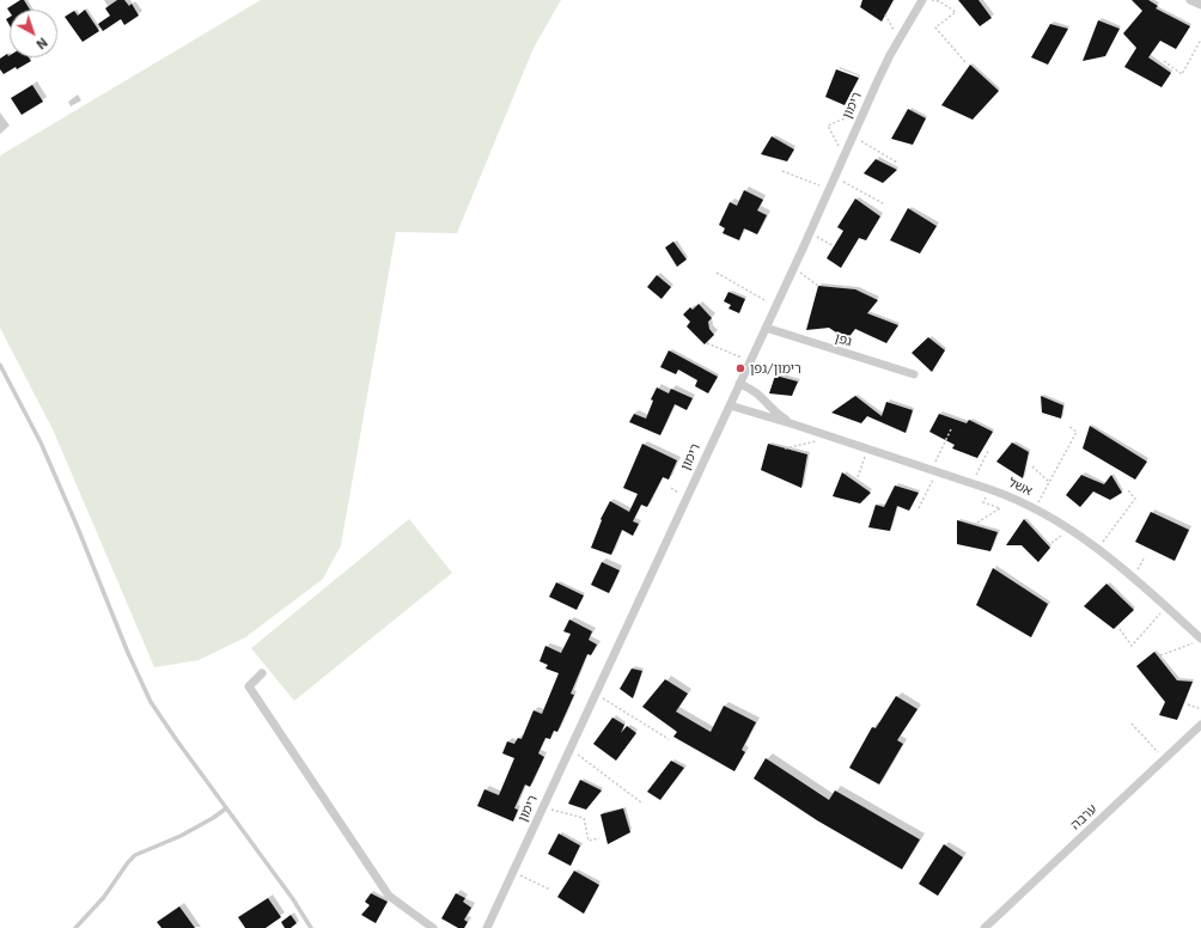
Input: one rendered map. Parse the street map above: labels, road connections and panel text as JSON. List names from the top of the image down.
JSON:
{
  "streets": {
    "street": [
      "רימון",
      "גפן",
      "אשל",
      "ערבה"
    ]
  },
  "crossings": [
    ["רימון", "גפן"],
    ["רימון", "אשל"]
  ],
  "places": ["רימון/גפן"],
  "north": "bottom right"
}
